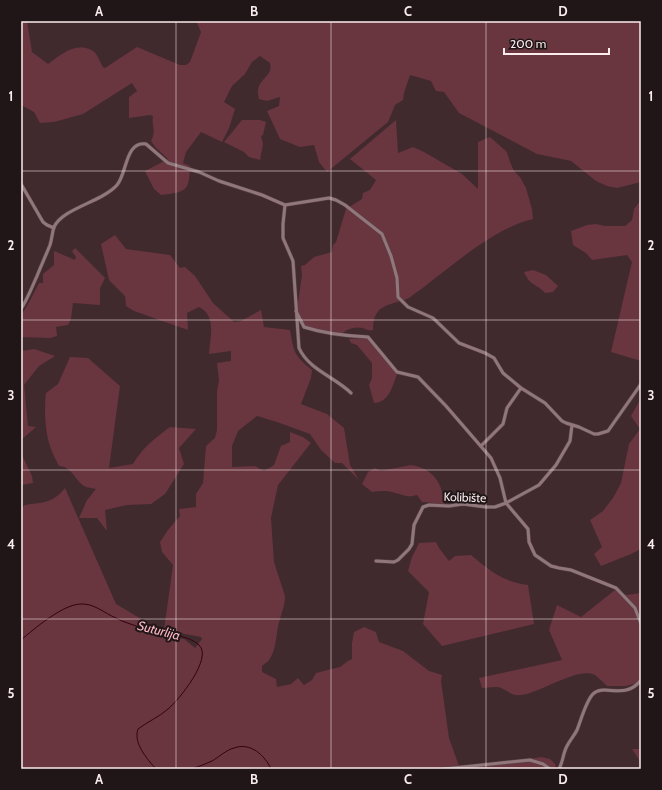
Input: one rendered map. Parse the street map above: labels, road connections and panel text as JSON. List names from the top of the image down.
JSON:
{
  "streets": {
    "street": ["Kolibište"]
  },
  "water": ["Suturlija"],
  "scale_bar": "200 m",
  "grid": {
    "columns": [
      "A",
      "B",
      "C",
      "D"
    ],
    "rows": [
      "1",
      "2",
      "3",
      "4",
      "5"
    ]
  }
}
